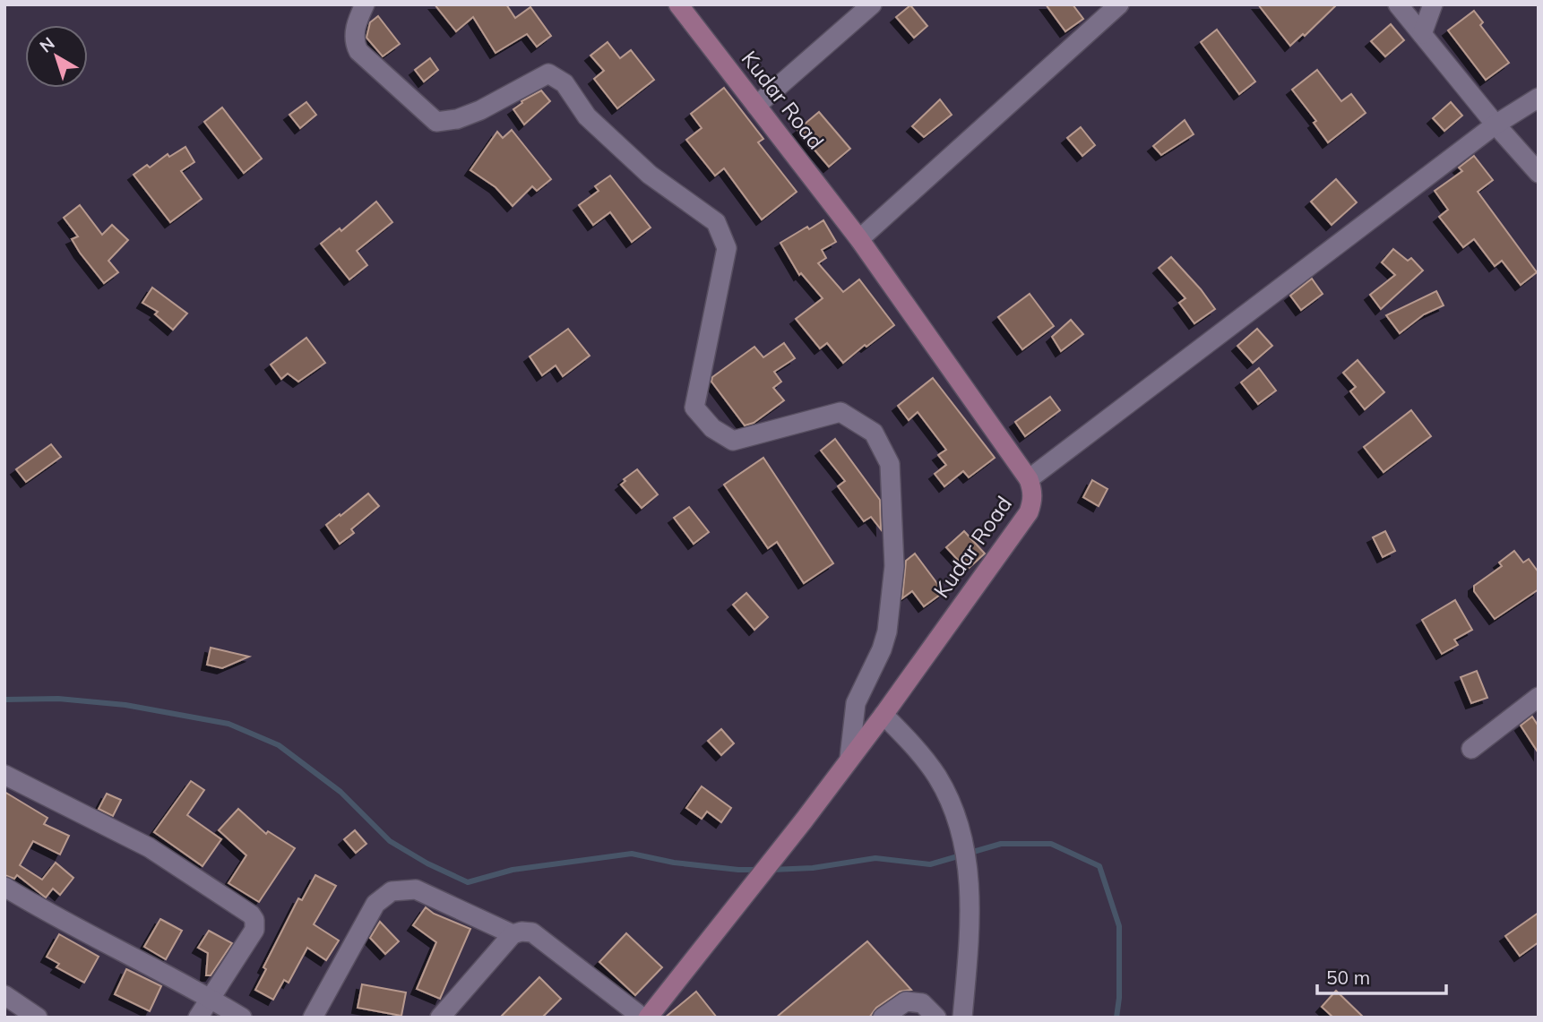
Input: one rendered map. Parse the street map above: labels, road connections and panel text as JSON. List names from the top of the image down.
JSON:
{
  "streets": {
    "street": ["Kudar Road"]
  },
  "scale_bar": "50 m",
  "north": "top left"
}
